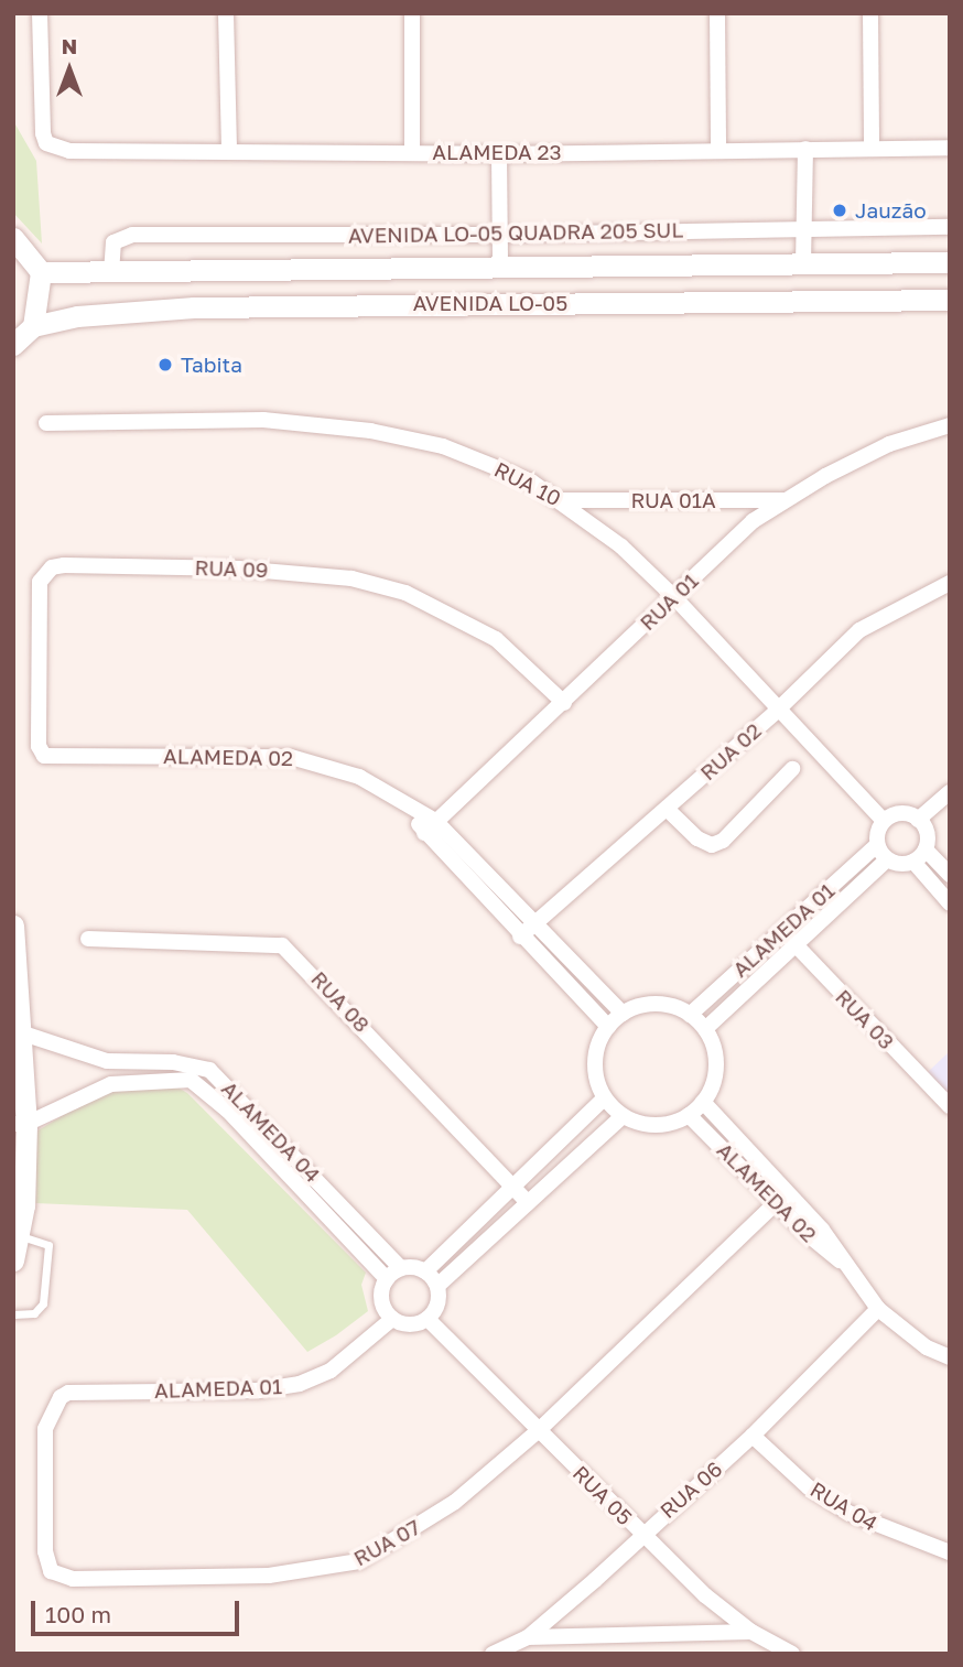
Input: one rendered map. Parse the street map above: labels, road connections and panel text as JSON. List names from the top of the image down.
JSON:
{
  "streets": {
    "main road": ["AVENIDA LO-05"],
    "street": [
      "ALAMEDA 23",
      "AVENIDA LO-05 QUADRA 205 SUL",
      "RUA 10",
      "RUA 01A",
      "RUA 09",
      "RUA 01",
      "RUA 02",
      "ALAMEDA 02",
      "ALAMEDA 01",
      "RUA 08",
      "RUA 03",
      "ALAMEDA 04",
      "RUA 06",
      "RUA 05",
      "RUA 04",
      "RUA 07"
    ]
  },
  "crossings": [
    ["AVENIDA LO-05 QUADRA 205 SUL", "AVENIDA LO-05"],
    ["RUA 10", "RUA 01A"],
    ["RUA 10", "RUA 01"],
    ["RUA 10", "RUA 02"],
    ["RUA 10", "ALAMEDA 01"],
    ["RUA 01A", "RUA 01"],
    ["RUA 09", "RUA 01"],
    ["RUA 09", "ALAMEDA 02"],
    ["RUA 01", "ALAMEDA 02"],
    ["RUA 02", "ALAMEDA 02"],
    ["ALAMEDA 02", "ALAMEDA 01"],
    ["ALAMEDA 02", "RUA 06"],
    ["ALAMEDA 02", "RUA 07"],
    ["ALAMEDA 01", "RUA 03"],
    ["ALAMEDA 01", "ALAMEDA 04"],
    ["ALAMEDA 01", "RUA 05"],
    ["ALAMEDA 01", "RUA 07"],
    ["ALAMEDA 04", "RUA 05"],
    ["RUA 06", "RUA 05"],
    ["RUA 06", "RUA 04"],
    ["RUA 05", "RUA 07"]
  ],
  "places": ["Jauzão", "Tabita"],
  "scale_bar": "100 m",
  "north": "top"
}
